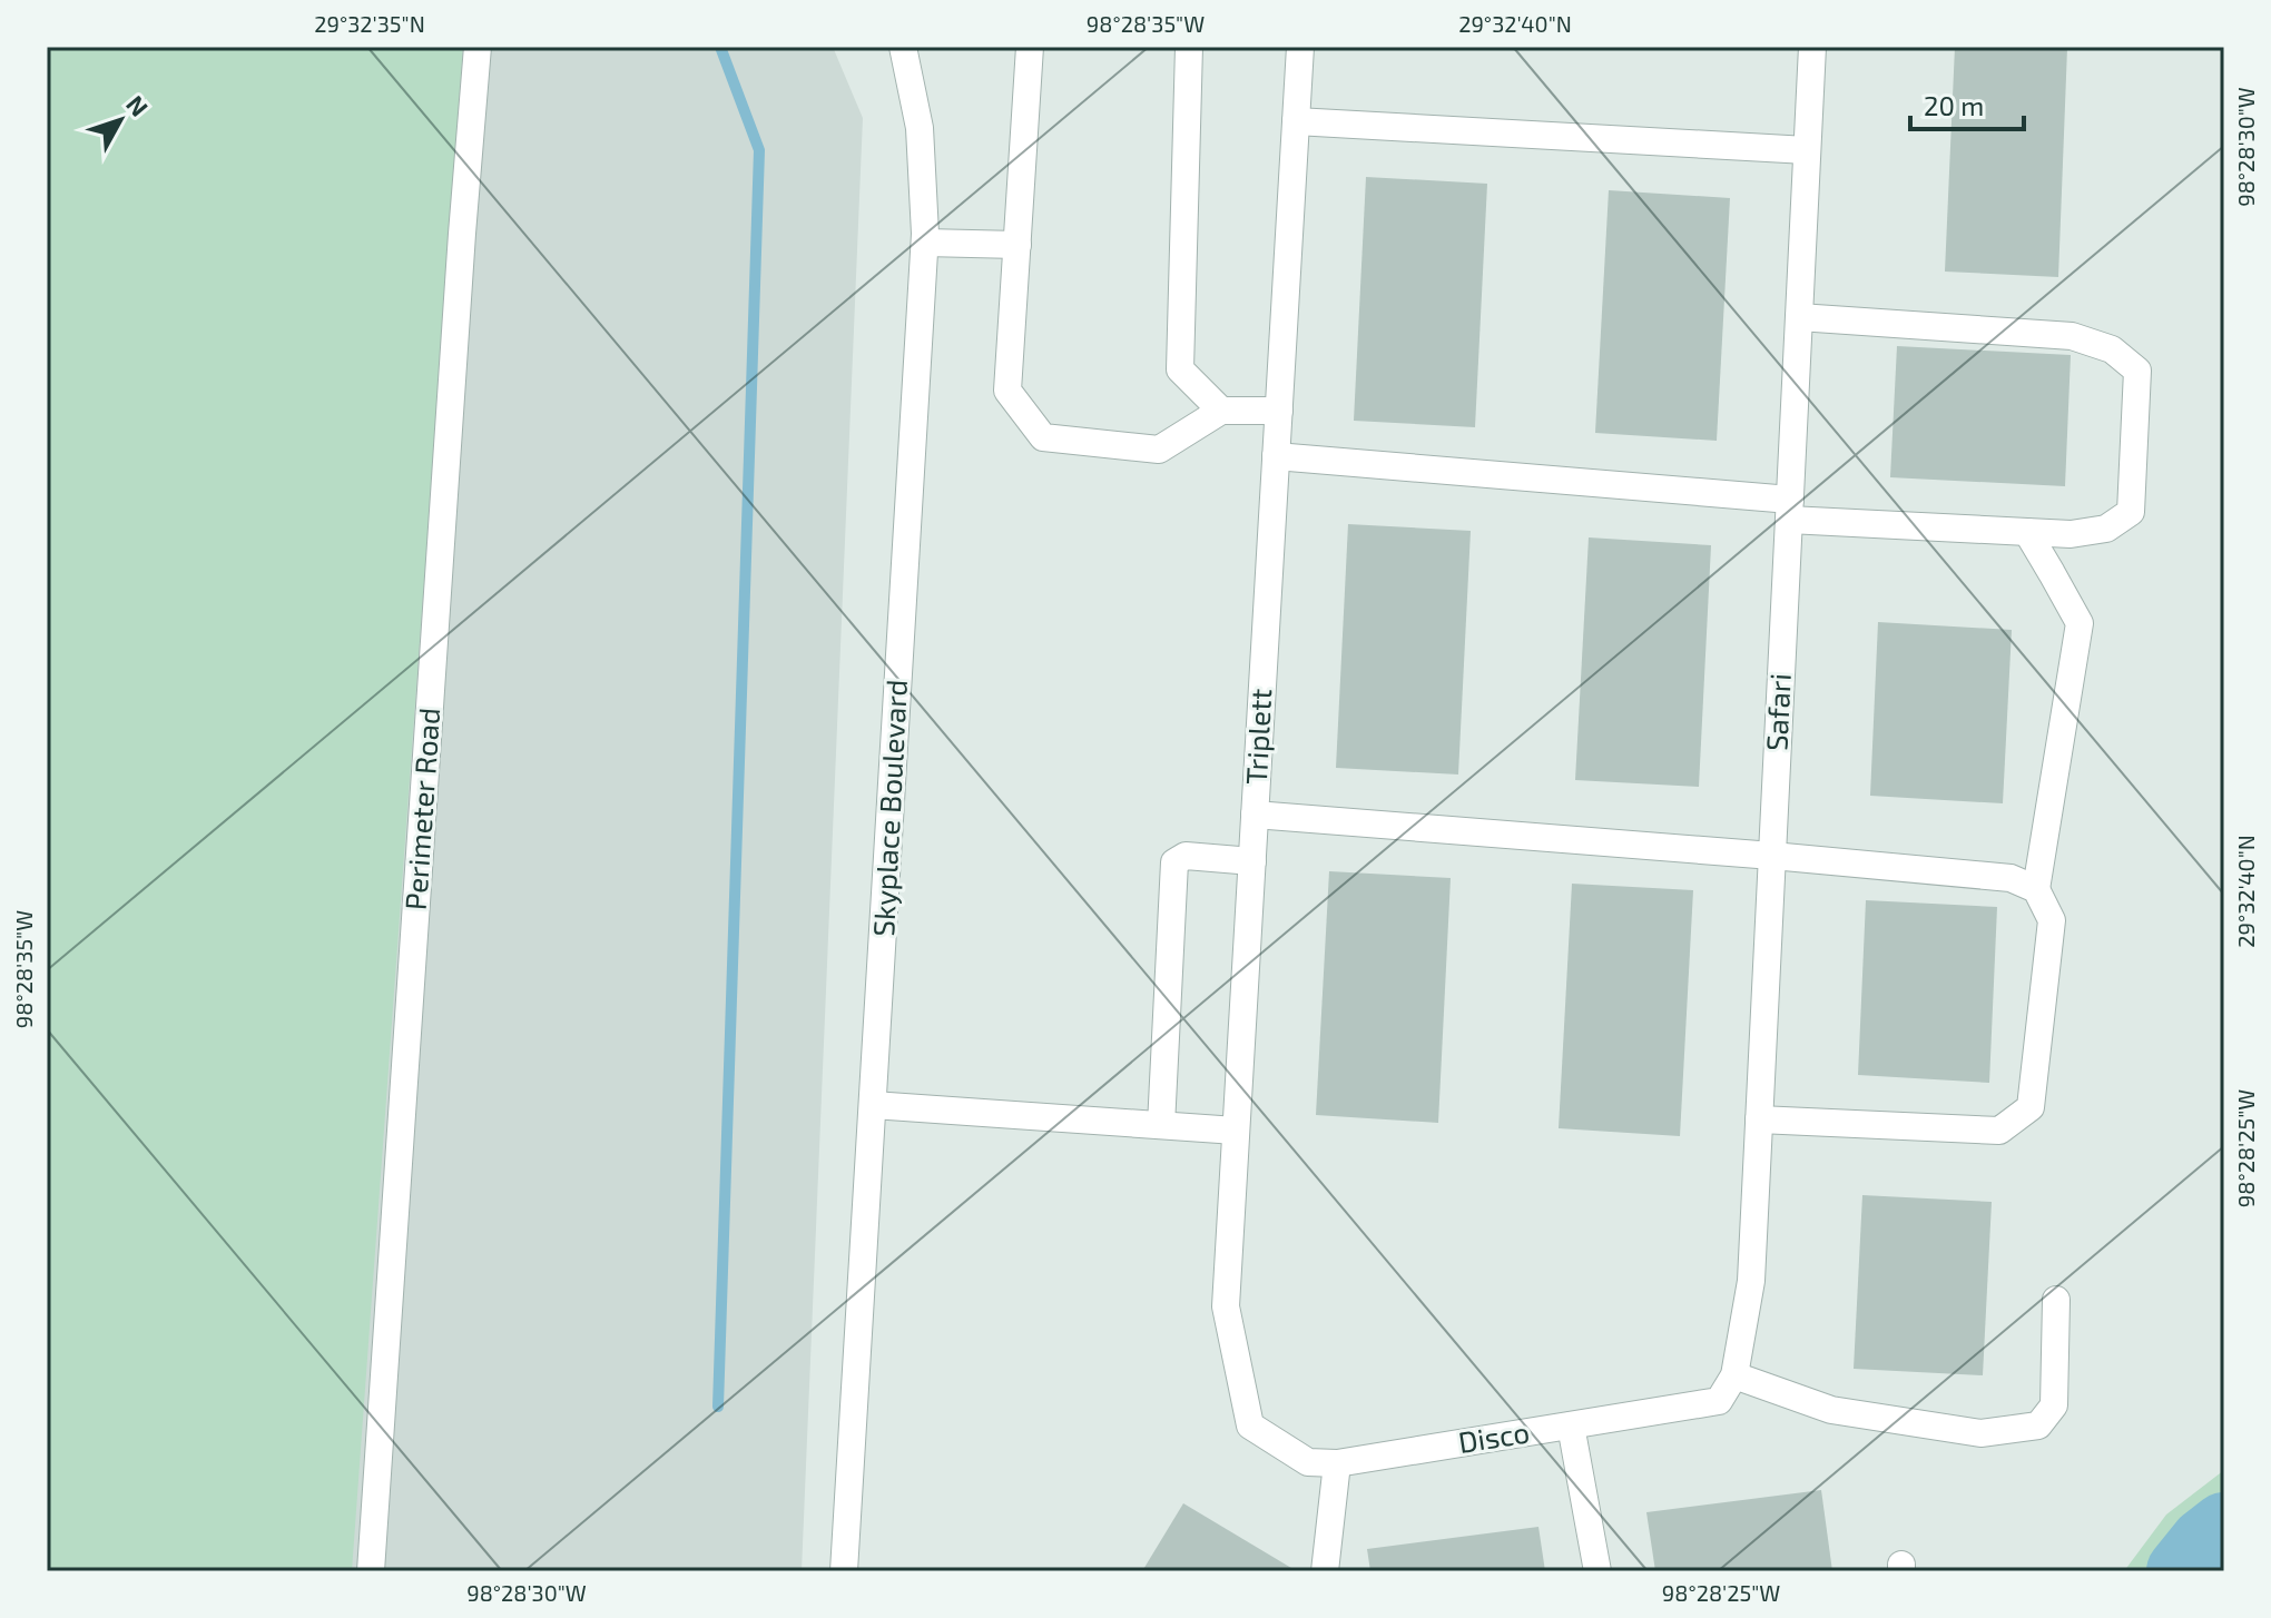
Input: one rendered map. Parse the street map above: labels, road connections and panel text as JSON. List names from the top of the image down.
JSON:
{
  "streets": {
    "street": [
      "Safari",
      "Triplett",
      "Skyplace Boulevard",
      "Perimeter Road",
      "Disco"
    ]
  },
  "crossings": [
    ["Safari", "Disco"],
    ["Triplett", "Disco"]
  ],
  "scale_bar": "20 m",
  "north": "top right",
  "coordinates": [
    "29°32'35\"N",
    "98°28'35\"W",
    "29°32'40\"N",
    "98°28'30\"W",
    "98°28'25\"W"
  ]
}
